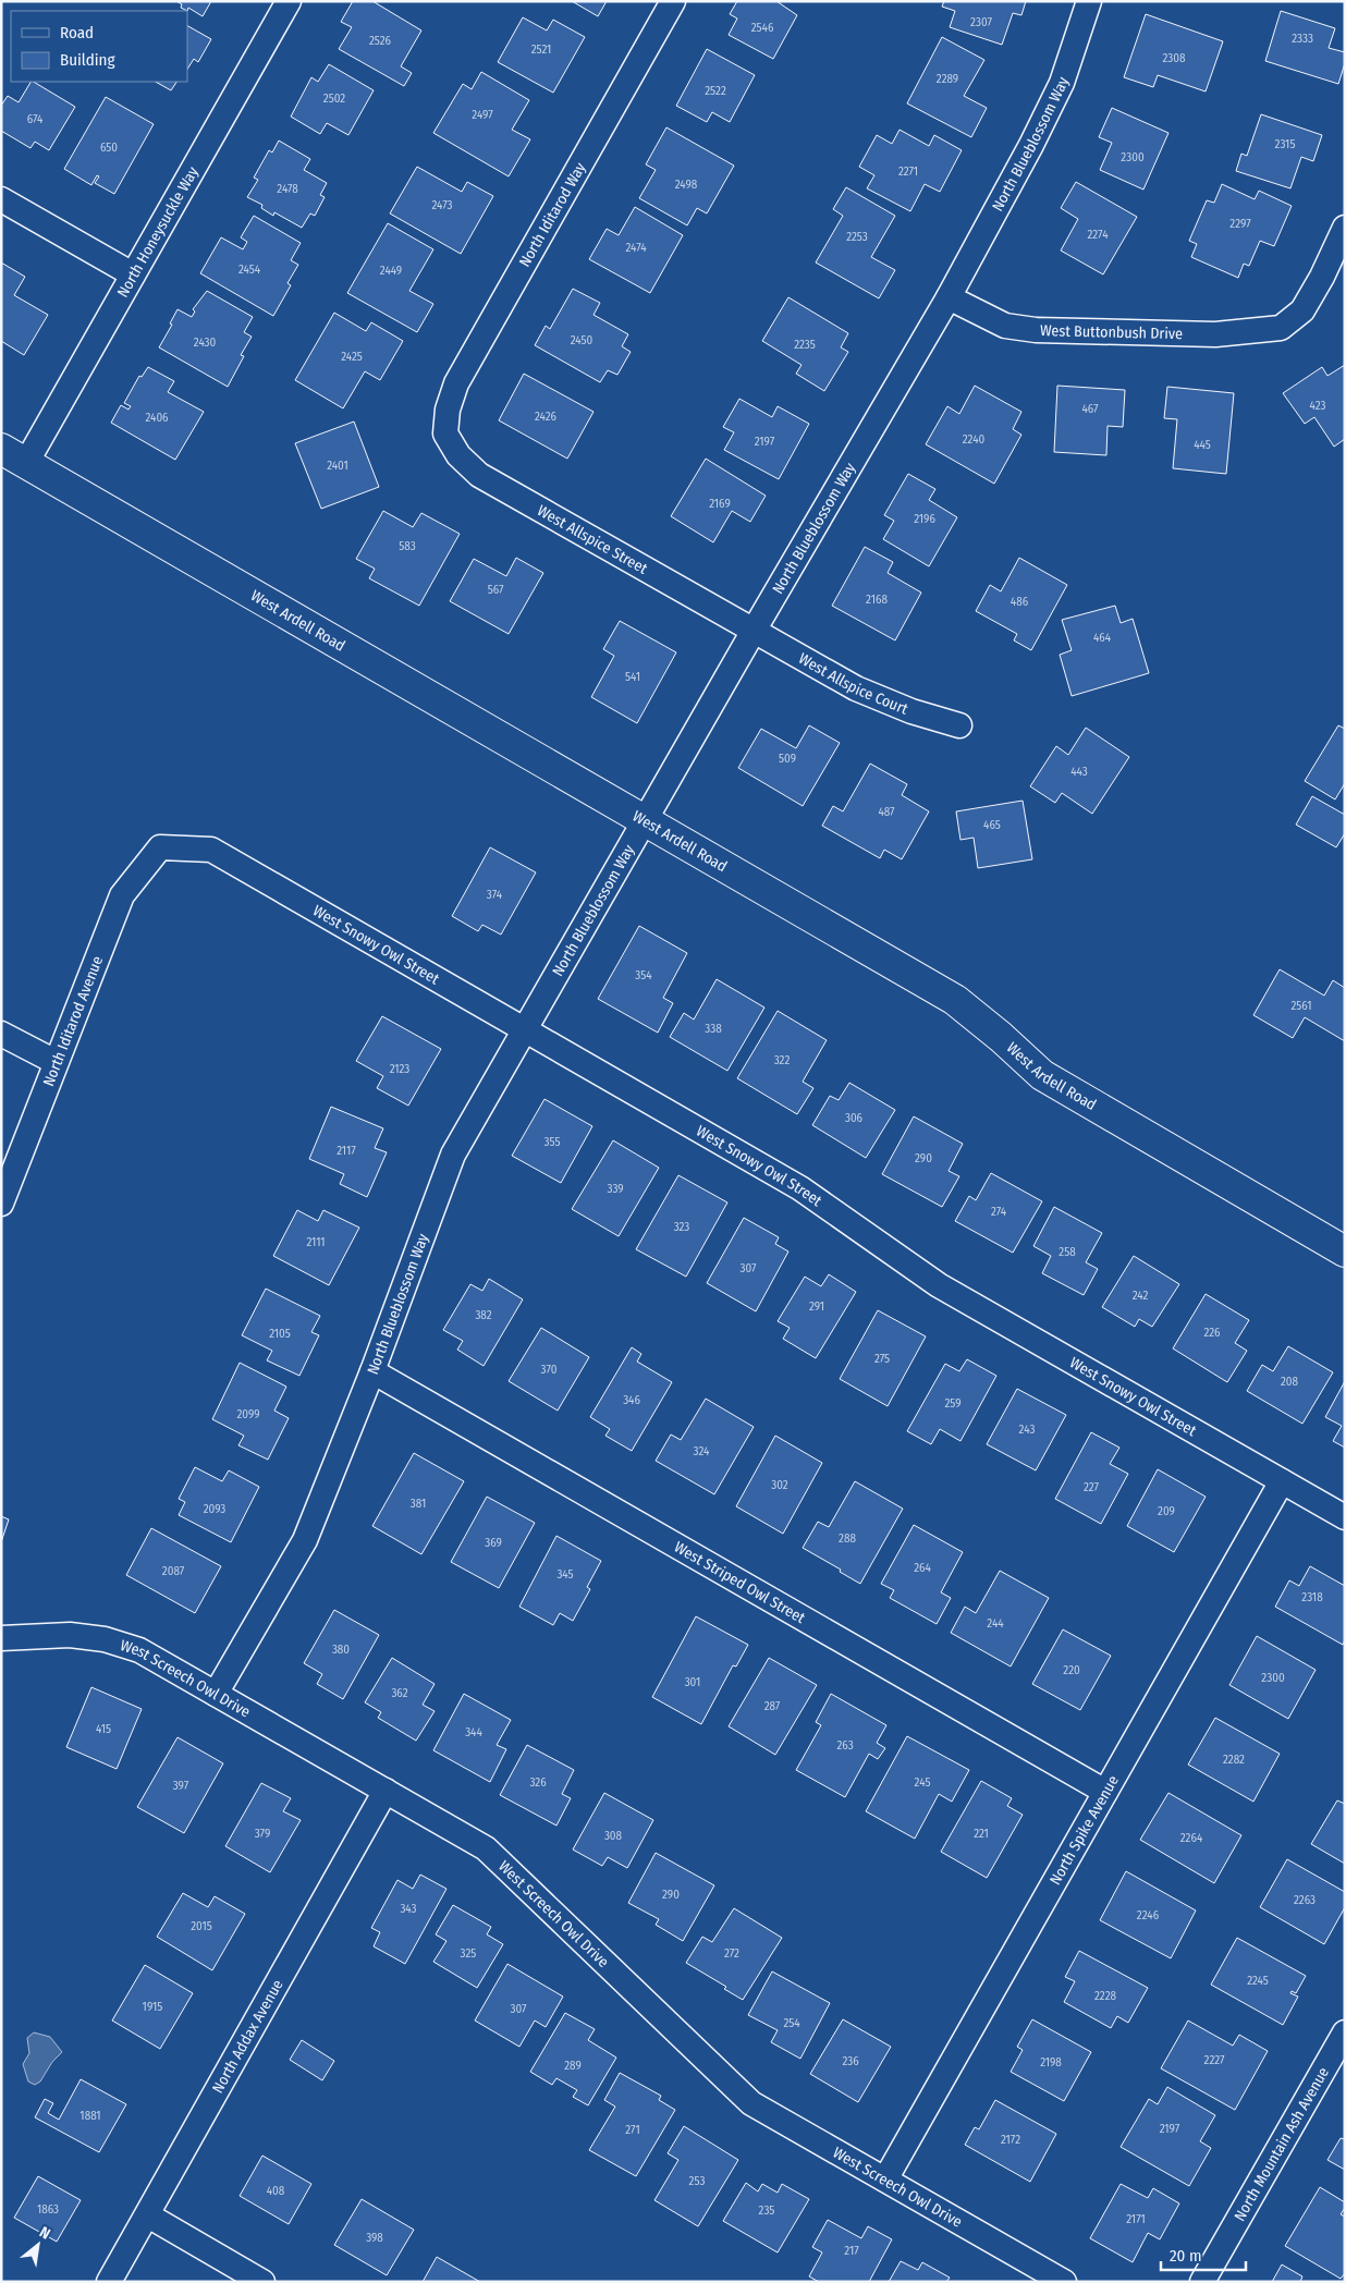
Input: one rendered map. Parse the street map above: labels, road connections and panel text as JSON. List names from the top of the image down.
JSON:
{
  "streets": {
    "street": [
      "North Blueblossom Way",
      "North Iditarod Way",
      "North Honeysuckle Way",
      "West Buttonbush Drive",
      "West Allspice Street",
      "West Ardell Road",
      "West Allspice Court",
      "West Snowy Owl Street",
      "North Iditarod Avenue",
      "West Striped Owl Street",
      "West Screech Owl Drive",
      "North Spike Avenue",
      "North Addax Avenue",
      "North Mountain Ash Avenue"
    ]
  },
  "crossings": [
    ["North Blueblossom Way", "West Buttonbush Drive"],
    ["North Blueblossom Way", "West Allspice Street"],
    ["North Blueblossom Way", "West Ardell Road"],
    ["North Blueblossom Way", "West Allspice Court"],
    ["North Blueblossom Way", "West Snowy Owl Street"],
    ["North Blueblossom Way", "West Striped Owl Street"],
    ["North Blueblossom Way", "West Screech Owl Drive"],
    ["North Iditarod Way", "West Allspice Street"],
    ["North Honeysuckle Way", "West Ardell Road"],
    ["West Allspice Street", "West Allspice Court"],
    ["West Snowy Owl Street", "North Iditarod Avenue"],
    ["West Snowy Owl Street", "North Spike Avenue"],
    ["West Striped Owl Street", "North Spike Avenue"],
    ["West Screech Owl Drive", "North Spike Avenue"],
    ["West Screech Owl Drive", "North Addax Avenue"]
  ],
  "house_numbers": [
    "2307",
    "2546",
    "2333",
    "2526",
    "2521",
    "2308",
    "2289",
    "2522",
    "2502",
    "2497",
    "674",
    "2315",
    "650",
    "2300",
    "2271",
    "2498",
    "2478",
    "2473",
    "2297",
    "2274",
    "2253",
    "2474",
    "2454",
    "2449",
    "2450",
    "2430",
    "2235",
    "2425",
    "423",
    "467",
    "2426",
    "2406",
    "2240",
    "2197",
    "445",
    "2401",
    "2169",
    "2196",
    "583",
    "567",
    "2168",
    "486",
    "464",
    "541",
    "509",
    "443",
    "487",
    "465",
    "374",
    "354",
    "2561",
    "338",
    "322",
    "2123",
    "306",
    "355",
    "2117",
    "290",
    "339",
    "274",
    "323",
    "2111",
    "258",
    "307",
    "242",
    "291",
    "382",
    "226",
    "2105",
    "275",
    "370",
    "208",
    "346",
    "259",
    "2099",
    "243",
    "324",
    "302",
    "227",
    "381",
    "2093",
    "209",
    "288",
    "369",
    "264",
    "2087",
    "345",
    "2318",
    "244",
    "380",
    "220",
    "2300",
    "301",
    "362",
    "287",
    "415",
    "344",
    "263",
    "2282",
    "326",
    "245",
    "397",
    "379",
    "221",
    "308",
    "2264",
    "290",
    "2263",
    "343",
    "2246",
    "2015",
    "325",
    "272",
    "2245",
    "2228",
    "1915",
    "307",
    "254",
    "2227",
    "236",
    "2198",
    "289",
    "1881",
    "2197",
    "271",
    "2172",
    "253",
    "408",
    "1863",
    "235",
    "2171",
    "398",
    "217"
  ],
  "legend": ["Road", "Building"],
  "scale_bar": "20 m",
  "north": "top right"
}
